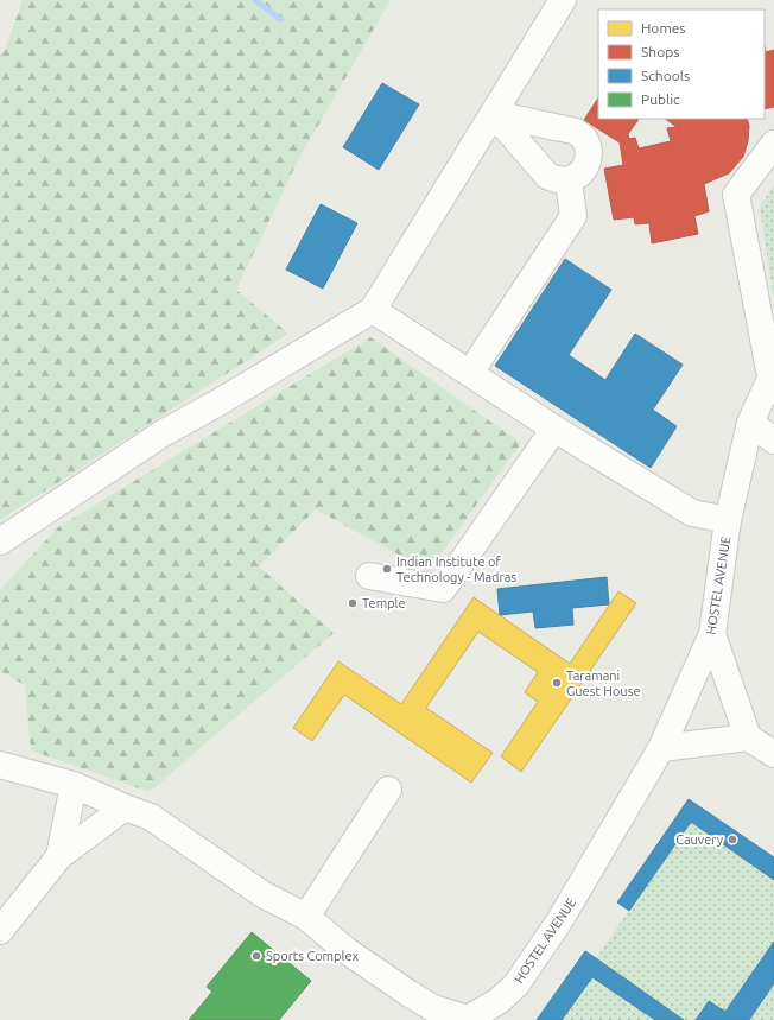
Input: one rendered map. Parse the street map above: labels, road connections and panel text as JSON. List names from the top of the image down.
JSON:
{
  "streets": {
    "street": ["HOSTEL AVENUE"]
  },
  "places": [
    "Indian Institute of Technology - Madras",
    "Temple",
    "Taramani Guest House",
    "Cauvery",
    "Sports Complex"
  ],
  "legend": [
    "Homes",
    "Shops",
    "Schools",
    "Public"
  ]
}
